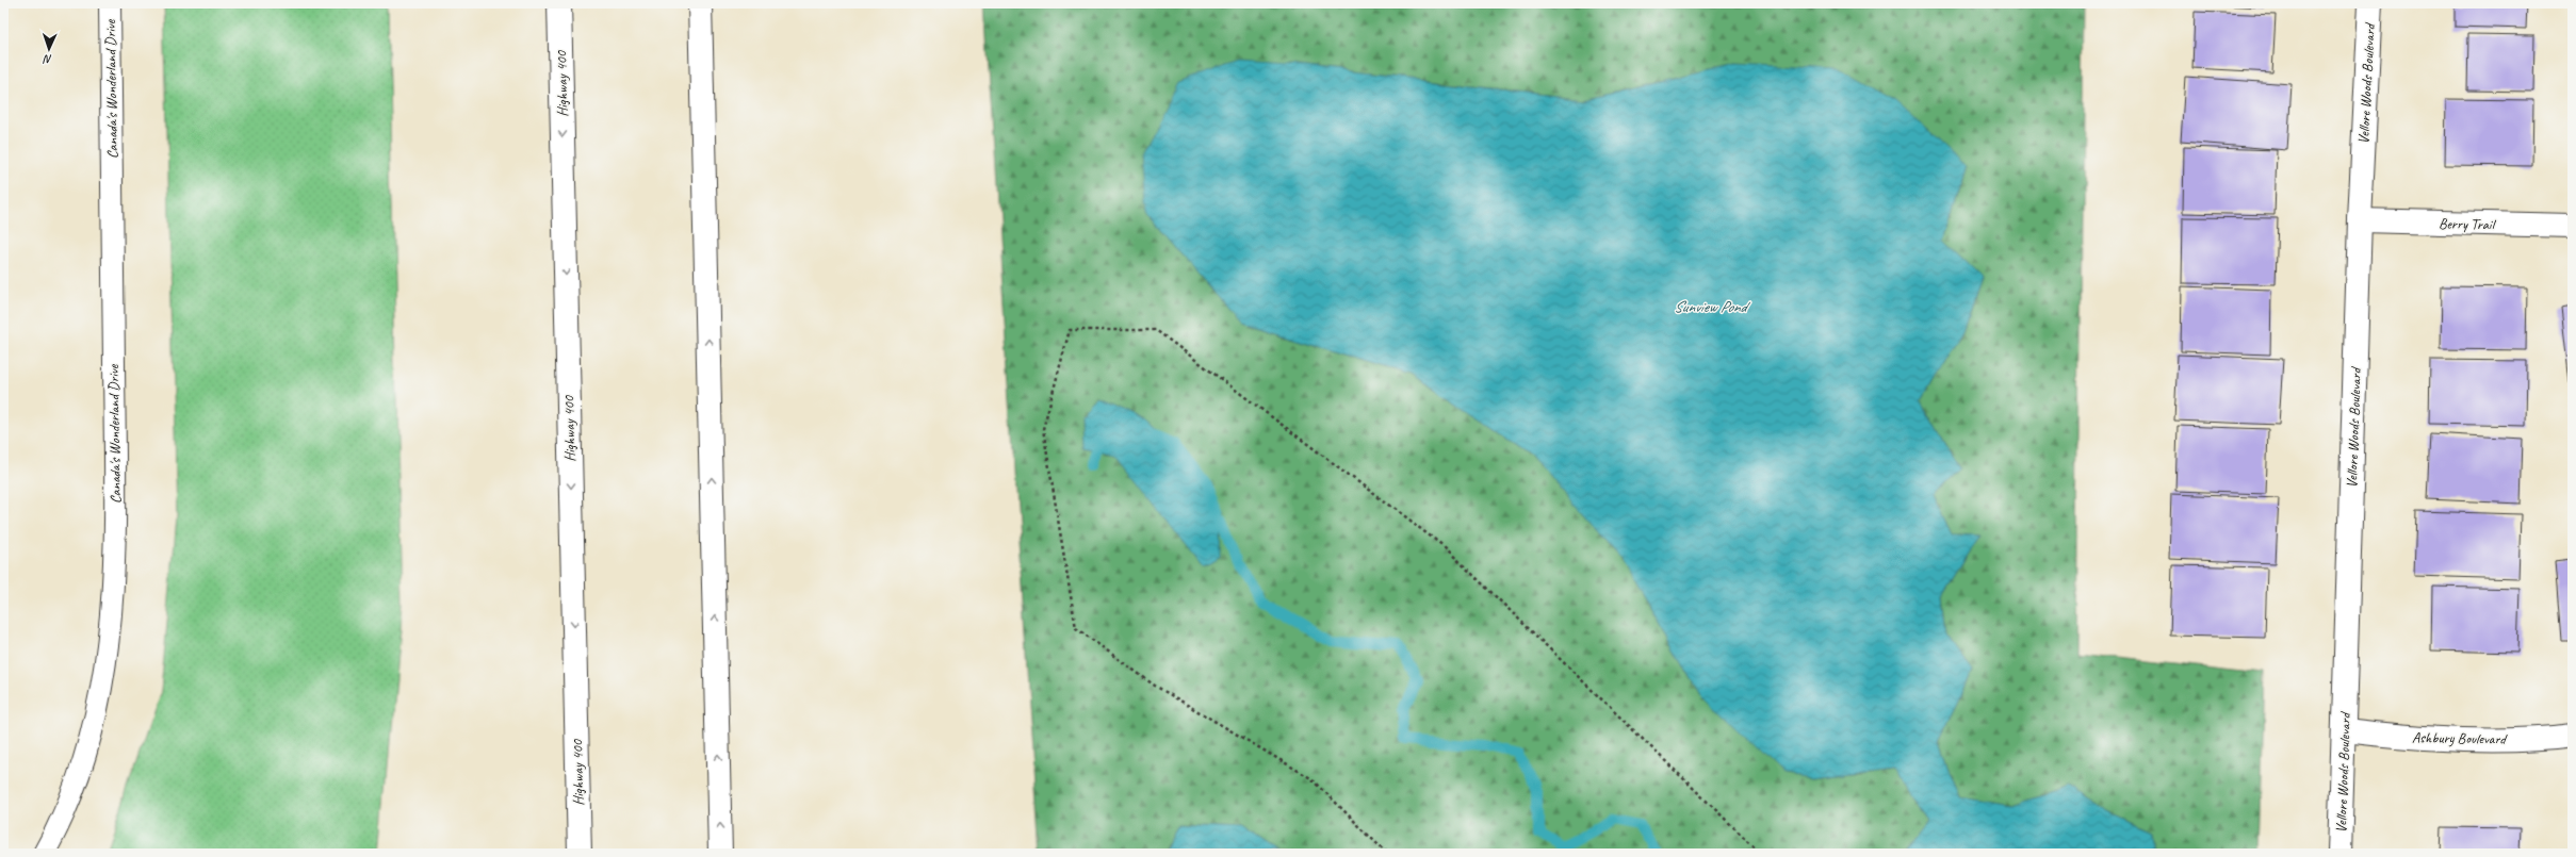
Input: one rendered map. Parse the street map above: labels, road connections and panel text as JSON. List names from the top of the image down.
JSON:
{
  "streets": {
    "main road": [
      "Highway 400",
      "Vellore Woods Boulevard",
      "Berry Trail",
      "Ashbury Boulevard"
    ],
    "lane": ["Canada's Wonderland Drive"]
  },
  "crossings": [
    ["Vellore Woods Boulevard", "Berry Trail"],
    ["Vellore Woods Boulevard", "Ashbury Boulevard"]
  ],
  "water": ["Sunview Pond"],
  "north": "bottom"
}
